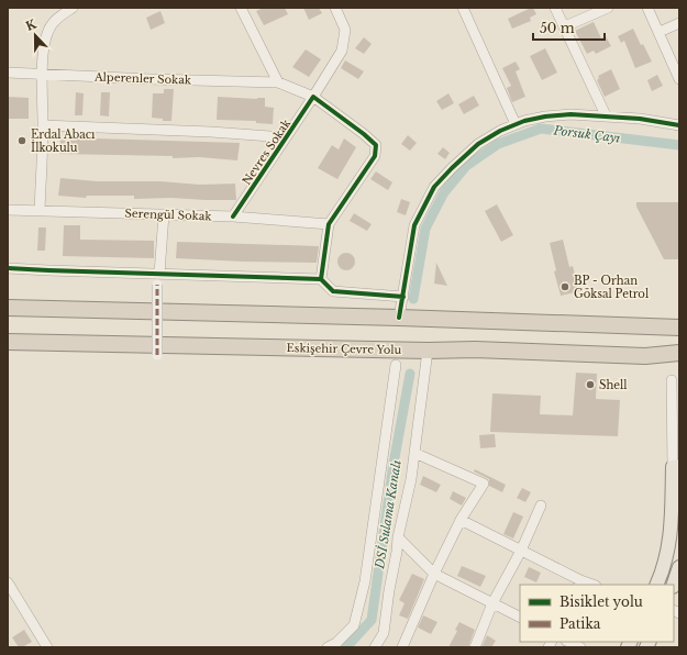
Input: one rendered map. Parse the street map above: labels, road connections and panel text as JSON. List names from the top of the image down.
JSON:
{
  "streets": {
    "highway": ["Eskişehir Çevre Yolu"],
    "street": ["Alperenler Sokak", "Nevres Sokak", "Serengül Sokak"]
  },
  "crossings": [
    ["Nevres Sokak", "Serengül Sokak"]
  ],
  "water": ["Porsuk Çayı", "DSİ Sulama Kanalı"],
  "places": ["Erdal Abacı İlkokulu", "BP - Orhan Göksal Petrol", "Shell"],
  "legend": ["Bisiklet yolu", "Patika"],
  "scale_bar": "50 m",
  "north": "top"
}
